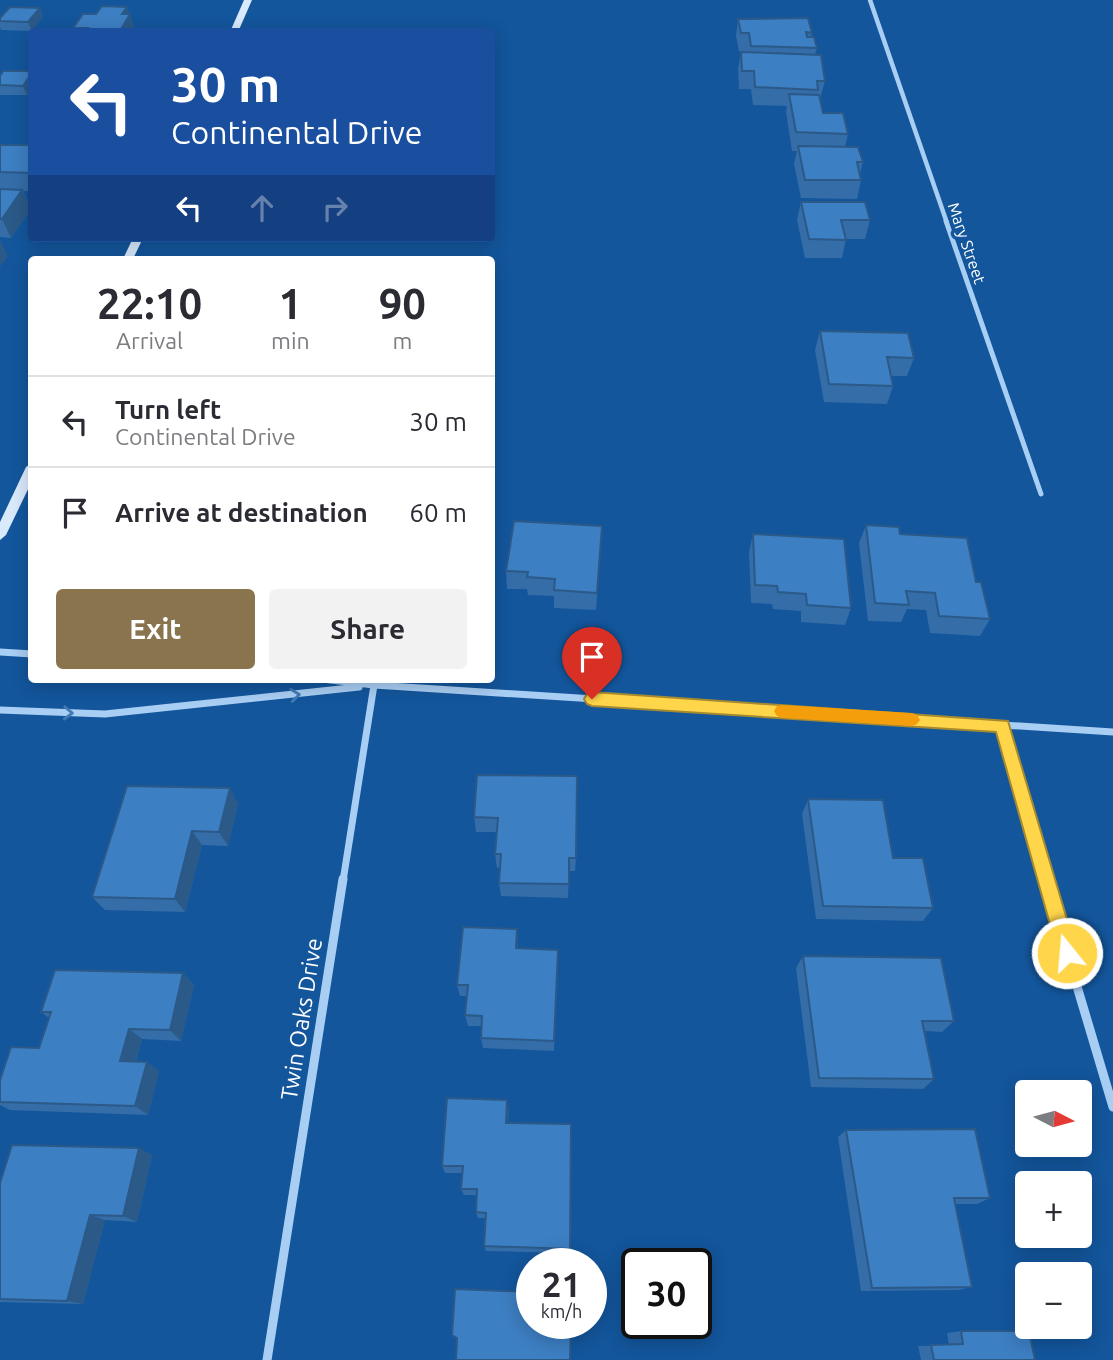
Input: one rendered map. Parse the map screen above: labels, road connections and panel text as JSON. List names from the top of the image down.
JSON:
{
  "streets": {
    "street": ["Mary Street", "Twin Oaks Drive"]
  },
  "north": "right",
  "page": {
    "turn": ["30 m", "Continental Drive"],
    "eta": [
      "22:10",
      "Arrival",
      "1",
      "min",
      "90",
      "m"
    ],
    "list": [
      {
        "name": "Turn left",
        "note": "Continental Drive",
        "value": "30 m"
      },
      {
        "name": "Arrive at destination",
        "value": "60 m"
      }
    ],
    "buttons": ["Exit", "Share"],
    "map_buttons": ["+", "−"],
    "speed": "21 km/h",
    "limit": "30"
  }
}
